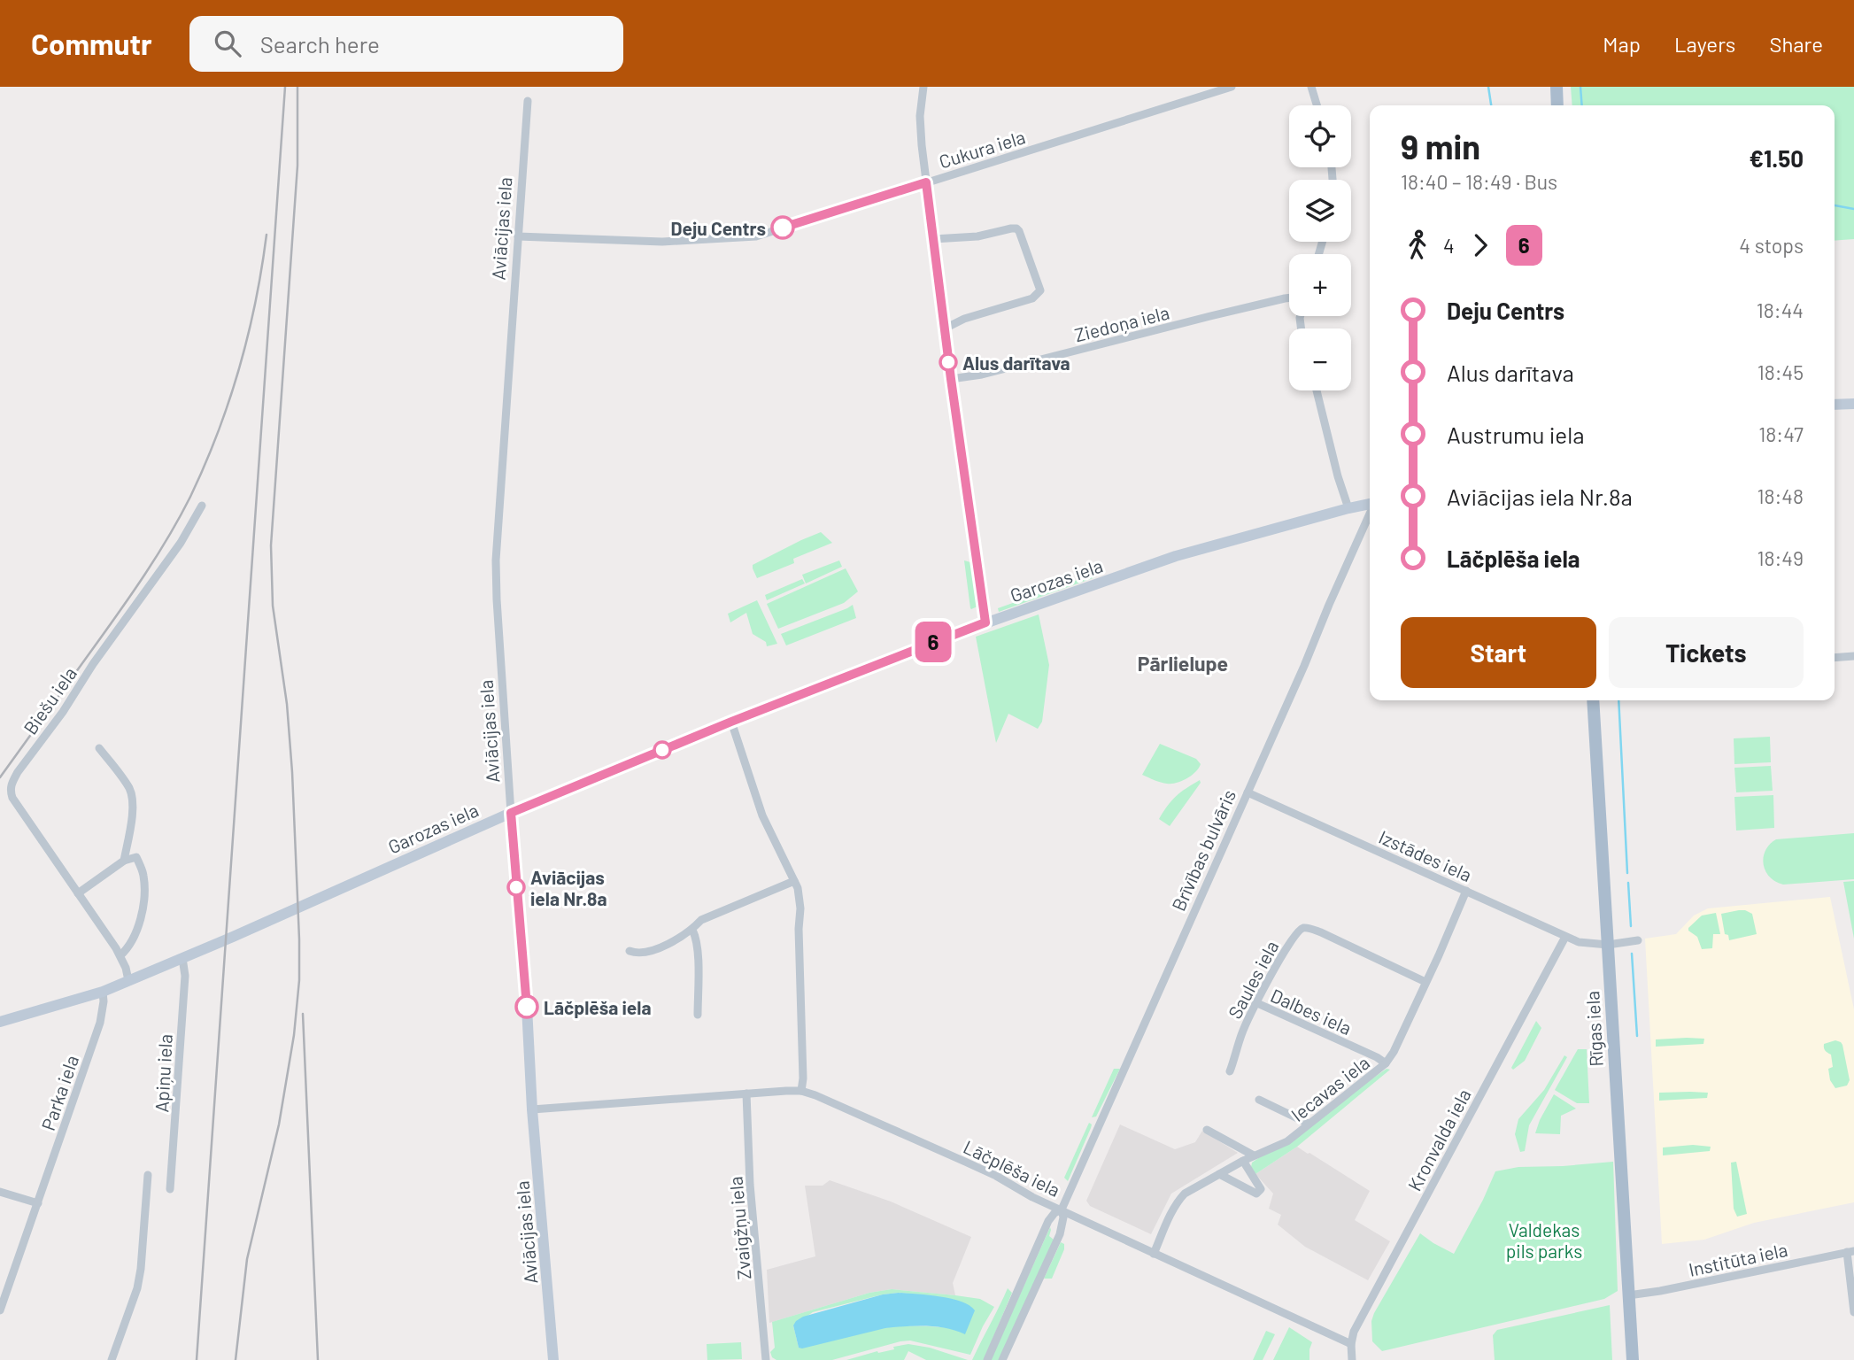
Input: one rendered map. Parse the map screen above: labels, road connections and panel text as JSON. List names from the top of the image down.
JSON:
{
  "streets": {
    "main road": ["Aviācijas iela", "Garozas iela", "Rīgas iela"],
    "street": [
      "Cukura iela",
      "Ziedoņa iela",
      "Biešu iela",
      "Brīvības bulvāris",
      "Izstādes iela",
      "Saules iela",
      "Dalbes iela",
      "Apiņu iela",
      "Iecavas iela",
      "Parka iela",
      "Kronvalda iela",
      "Lāčplēša iela",
      "Zvaigžņu iela",
      "Institūta iela"
    ]
  },
  "crossings": [
    ["Cukura iela", "Aviācijas iela"],
    ["Aviācijas iela", "Garozas iela"],
    ["Aviācijas iela", "Lāčplēša iela"],
    ["Garozas iela", "Biešu iela"],
    ["Garozas iela", "Apiņu iela"],
    ["Garozas iela", "Parka iela"],
    ["Brīvības bulvāris", "Izstādes iela"],
    ["Brīvības bulvāris", "Lāčplēša iela"],
    ["Izstādes iela", "Rīgas iela"],
    ["Izstādes iela", "Iecavas iela"],
    ["Izstādes iela", "Kronvalda iela"],
    ["Saules iela", "Dalbes iela"],
    ["Saules iela", "Iecavas iela"],
    ["Dalbes iela", "Iecavas iela"],
    ["Rīgas iela", "Institūta iela"],
    ["Iecavas iela", "Lāčplēša iela"],
    ["Kronvalda iela", "Lāčplēša iela"],
    ["Lāčplēša iela", "Zvaigžņu iela"]
  ],
  "districts": ["Pārlielupe"],
  "parks": ["Valdekas pils parks"],
  "places": [
    "Deju Centrs",
    "Alus darītava",
    "Aviācijas iela Nr.8a",
    "Lāčplēša iela"
  ],
  "lines": ["bus line 6"],
  "page": {
    "header": "Commutr",
    "search": "Search here",
    "nav": ["Map", "Layers", "Share"],
    "on_map": "6",
    "map_buttons": ["+", "−"],
    "heading": ["9 min", "18:40 – 18:49 · Bus", "€1.50"],
    "legs": ["4", "6", "4 stops"],
    "list": [
      {
        "name": "Deju Centrs",
        "value": "18:44"
      },
      {
        "name": "Alus darītava",
        "value": "18:45"
      },
      {
        "name": "Austrumu iela",
        "value": "18:47"
      },
      {
        "name": "Aviācijas iela Nr.8a",
        "value": "18:48"
      },
      {
        "name": "Lāčplēša iela",
        "value": "18:49"
      }
    ],
    "buttons": ["Start", "Tickets"]
  }
}
